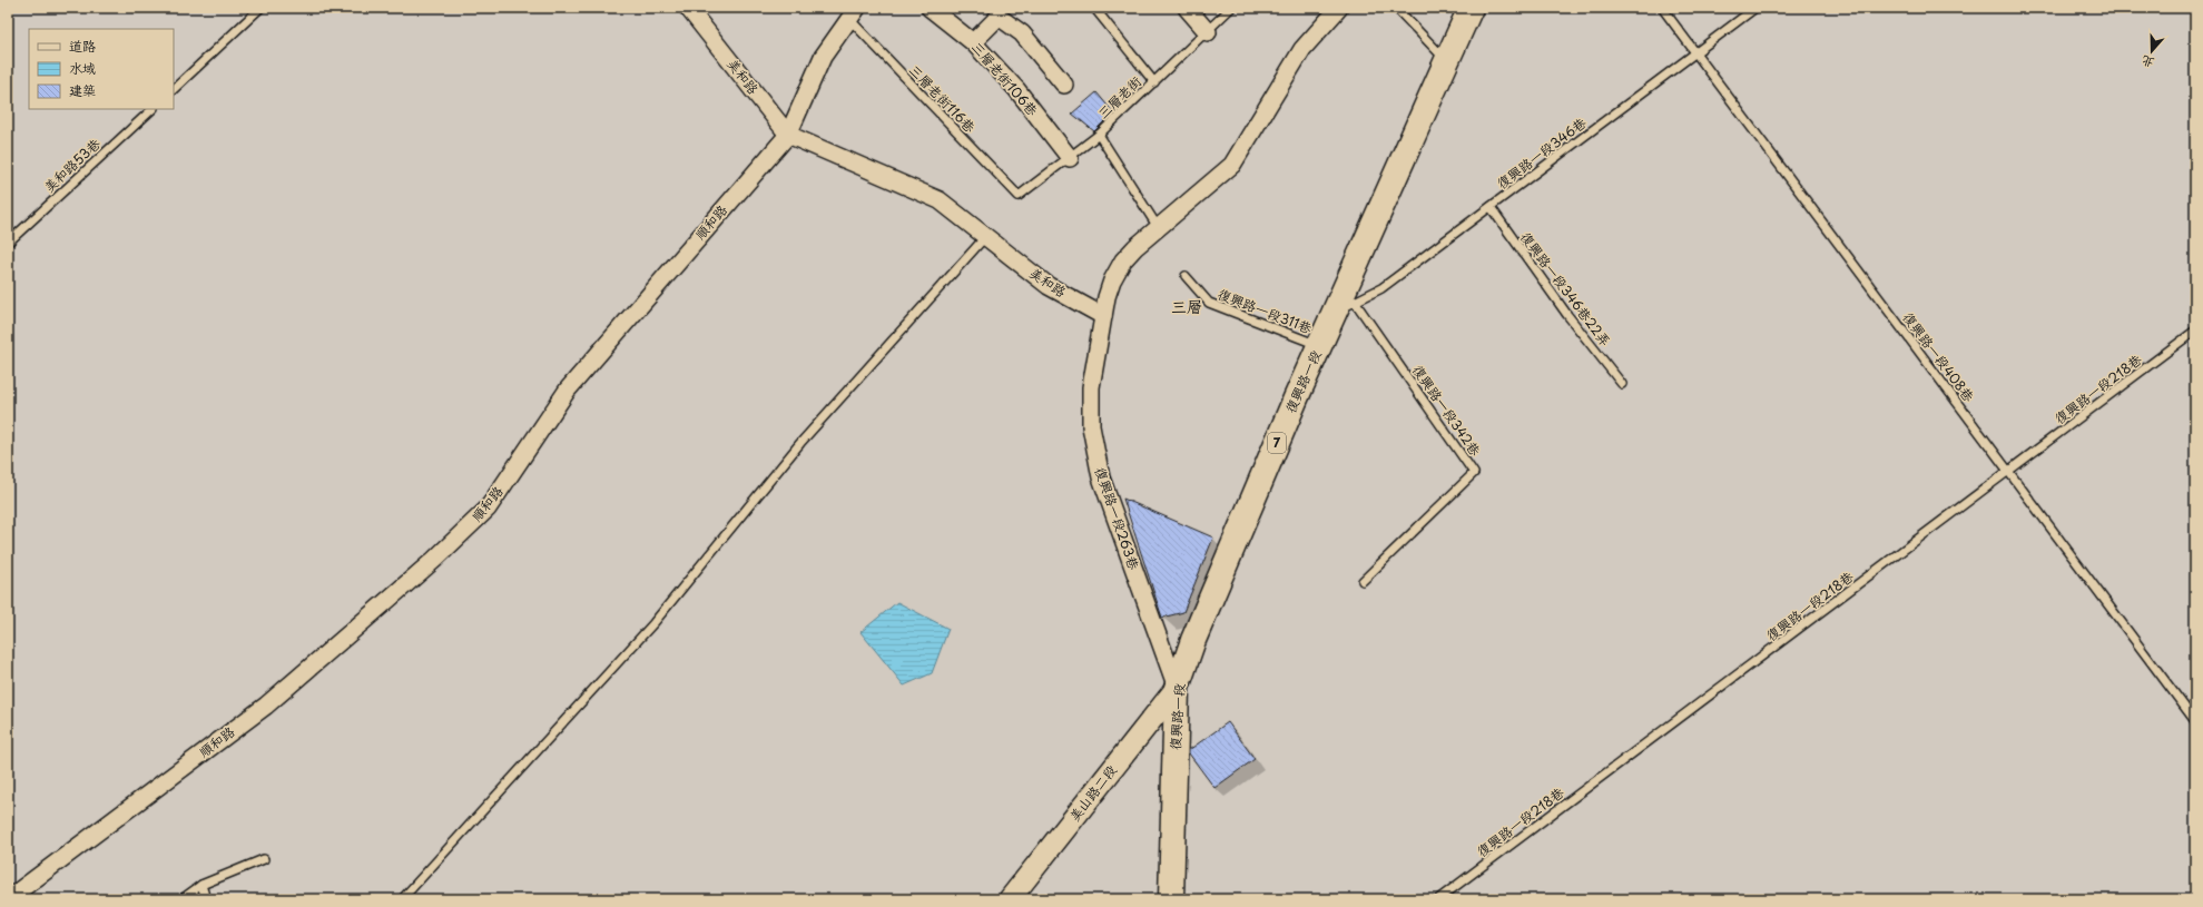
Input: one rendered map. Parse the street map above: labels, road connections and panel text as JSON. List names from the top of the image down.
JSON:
{
  "streets": {
    "main road": ["復興路一段", "7"],
    "street": [
      "美和路",
      "三層老街106巷",
      "順和路",
      "復興路一段263巷",
      "美山路二段"
    ],
    "lane": [
      "三層老街",
      "三層老街116巷",
      "復興路一段346巷",
      "美和路53巷",
      "復興路一段346巷22弄",
      "復興路一段311巷",
      "復興路一段408巷",
      "復興路一段218巷",
      "復興路一段342巷"
    ]
  },
  "crossings": [
    ["美和路", "順和路"],
    ["美和路", "復興路一段263巷"],
    ["三層老街106巷", "三層老街"],
    ["三層老街", "三層老街116巷"],
    ["三層老街116巷", "順和路"],
    ["復興路一段346巷", "復興路一段346巷22弄"],
    ["復興路一段346巷", "復興路一段408巷"],
    ["復興路一段346巷", "復興路一段"],
    ["復興路一段346巷", "復興路一段342巷"],
    ["復興路一段311巷", "復興路一段"],
    ["復興路一段408巷", "復興路一段218巷"],
    ["復興路一段", "復興路一段342巷"],
    ["復興路一段", "復興路一段263巷"],
    ["復興路一段", "美山路二段"],
    ["復興路一段263巷", "美山路二段"]
  ],
  "districts": ["三層"],
  "legend": ["道路", "水域", "建築"],
  "north": "bottom"
}
